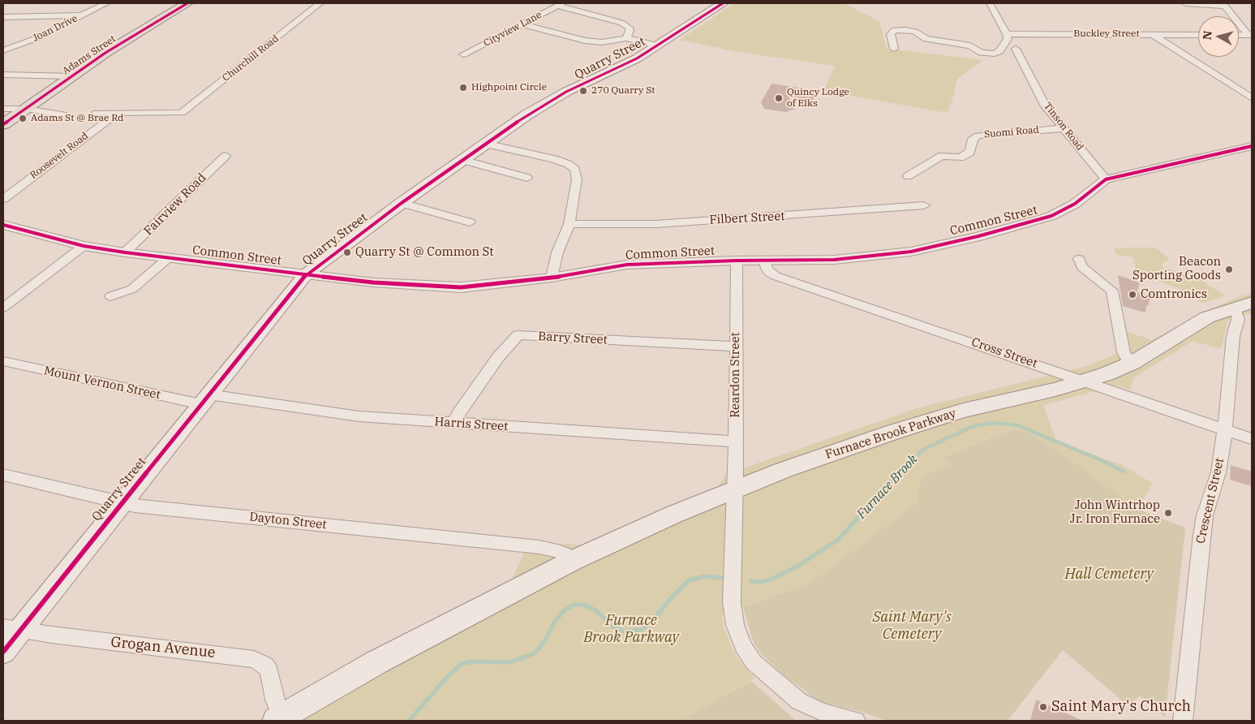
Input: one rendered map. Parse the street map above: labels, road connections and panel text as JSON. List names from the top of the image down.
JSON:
{
  "streets": {
    "main road": ["Adams Street", "Quarry Street", "Furnace Brook Parkway"],
    "street": [
      "Joan Drive",
      "Cityview Lane",
      "Buckley Street",
      "Churchill Road",
      "Tinson Road",
      "Suomi Road",
      "Roosevelt Road",
      "Fairview Road",
      "Filbert Street",
      "Common Street",
      "Barry Street",
      "Cross Street",
      "Reardon Street",
      "Mount Vernon Street",
      "Harris Street",
      "Crescent Street",
      "Dayton Street",
      "Grogan Avenue"
    ]
  },
  "crossings": [
    ["Churchill Road", "Roosevelt Road"],
    ["Quarry Street", "Common Street"],
    ["Quarry Street", "Mount Vernon Street"],
    ["Quarry Street", "Harris Street"],
    ["Quarry Street", "Dayton Street"],
    ["Quarry Street", "Grogan Avenue"],
    ["Tinson Road", "Suomi Road"],
    ["Tinson Road", "Common Street"],
    ["Fairview Road", "Common Street"],
    ["Common Street", "Cross Street"],
    ["Common Street", "Reardon Street"],
    ["Barry Street", "Reardon Street"],
    ["Barry Street", "Harris Street"],
    ["Cross Street", "Furnace Brook Parkway"],
    ["Cross Street", "Crescent Street"],
    ["Reardon Street", "Harris Street"],
    ["Reardon Street", "Furnace Brook Parkway"],
    ["Mount Vernon Street", "Harris Street"],
    ["Furnace Brook Parkway", "Crescent Street"],
    ["Furnace Brook Parkway", "Dayton Street"],
    ["Furnace Brook Parkway", "Grogan Avenue"]
  ],
  "water": ["Furnace Brook"],
  "parks": ["Hall Cemetery", "Saint Mary's Cemetery", "Furnace Brook Parkway"],
  "places": [
    "Highpoint Circle",
    "270 Quarry St",
    "Quincy Lodge of Elks",
    "Adams St @ Brae Rd",
    "Quarry St @ Common St",
    "Beacon Sporting Goods",
    "Comtronics",
    "John Wintrhop Jr. Iron Furnace",
    "Saint Mary's Church"
  ],
  "north": "left"
}
